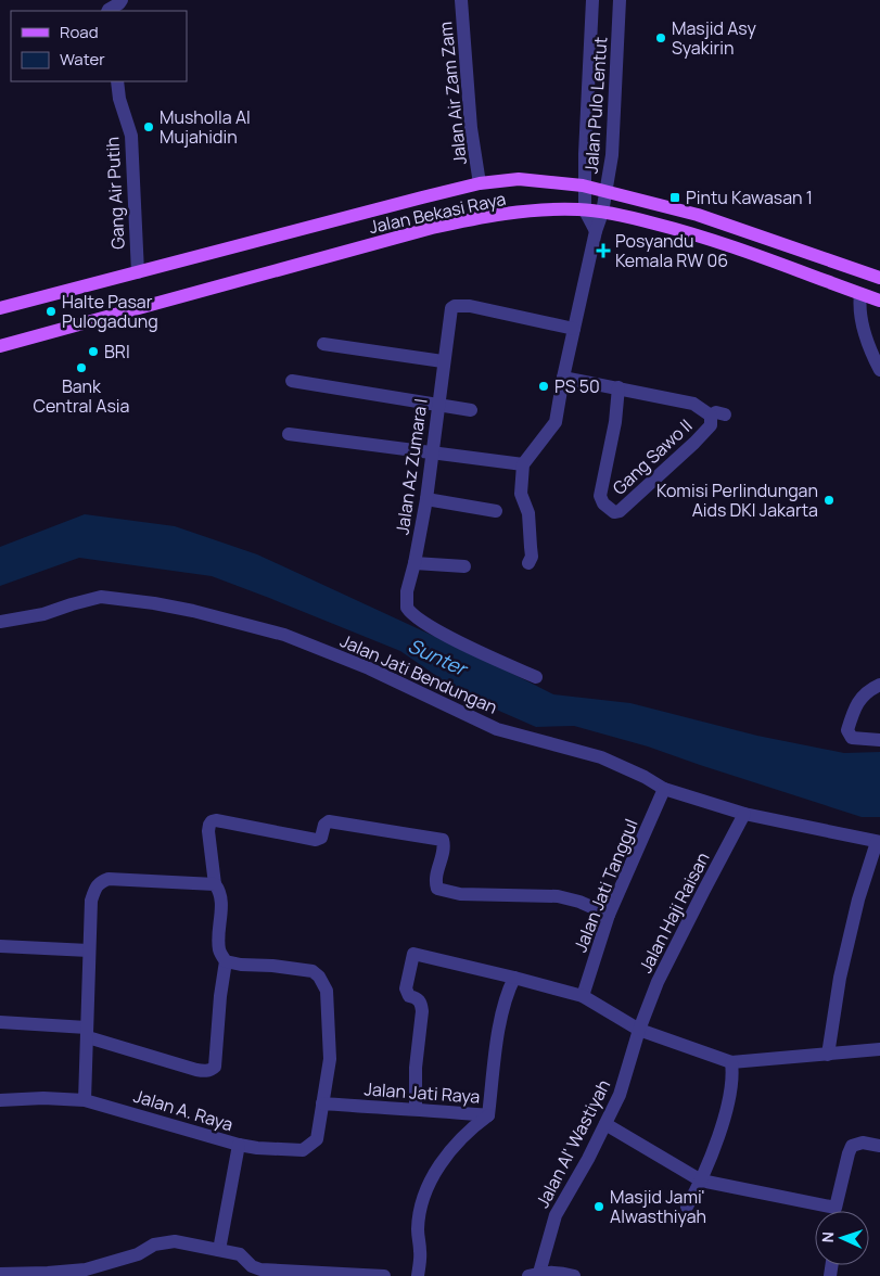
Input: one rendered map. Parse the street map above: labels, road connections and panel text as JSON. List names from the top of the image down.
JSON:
{
  "streets": {
    "main road": ["Jalan Bekasi Raya"],
    "street": [
      "Jalan Air Zam Zam",
      "Jalan Pulo Lentut",
      "Gang Air Putih",
      "Gang Sawo II",
      "Jalan Az Zumara I",
      "Jalan Jati Bendungan",
      "Jalan Jati Tanggul",
      "Jalan Haji Raisan",
      "Jalan Jati Raya",
      "Jalan A. Raya",
      "Jalan Al' Wastiyah"
    ]
  },
  "crossings": [
    ["Jalan Air Zam Zam", "Jalan Bekasi Raya"],
    ["Jalan Pulo Lentut", "Jalan Bekasi Raya"],
    ["Jalan Pulo Lentut", "Jalan Az Zumara I"],
    ["Gang Air Putih", "Jalan Bekasi Raya"],
    ["Jalan Jati Bendungan", "Jalan Jati Tanggul"],
    ["Jalan Jati Bendungan", "Jalan Haji Raisan"],
    ["Jalan Haji Raisan", "Jalan Al' Wastiyah"],
    ["Jalan Jati Raya", "Jalan A. Raya"]
  ],
  "water": ["Sunter"],
  "places": {
    "other": [
      "Masjid Asy Syakirin",
      "Musholla Al Mujahidin",
      "Halte Pasar Pulogadung",
      "BRI",
      "Bank Central Asia",
      "PS 50",
      "Komisi Perlindungan Aids DKI Jakarta",
      "Masjid Jami' Alwasthiyah"
    ],
    "transit": ["Pintu Kawasan 1"],
    "health": ["Posyandu Kemala RW 06"]
  },
  "legend": ["Road", "Water"],
  "north": "left"
}
